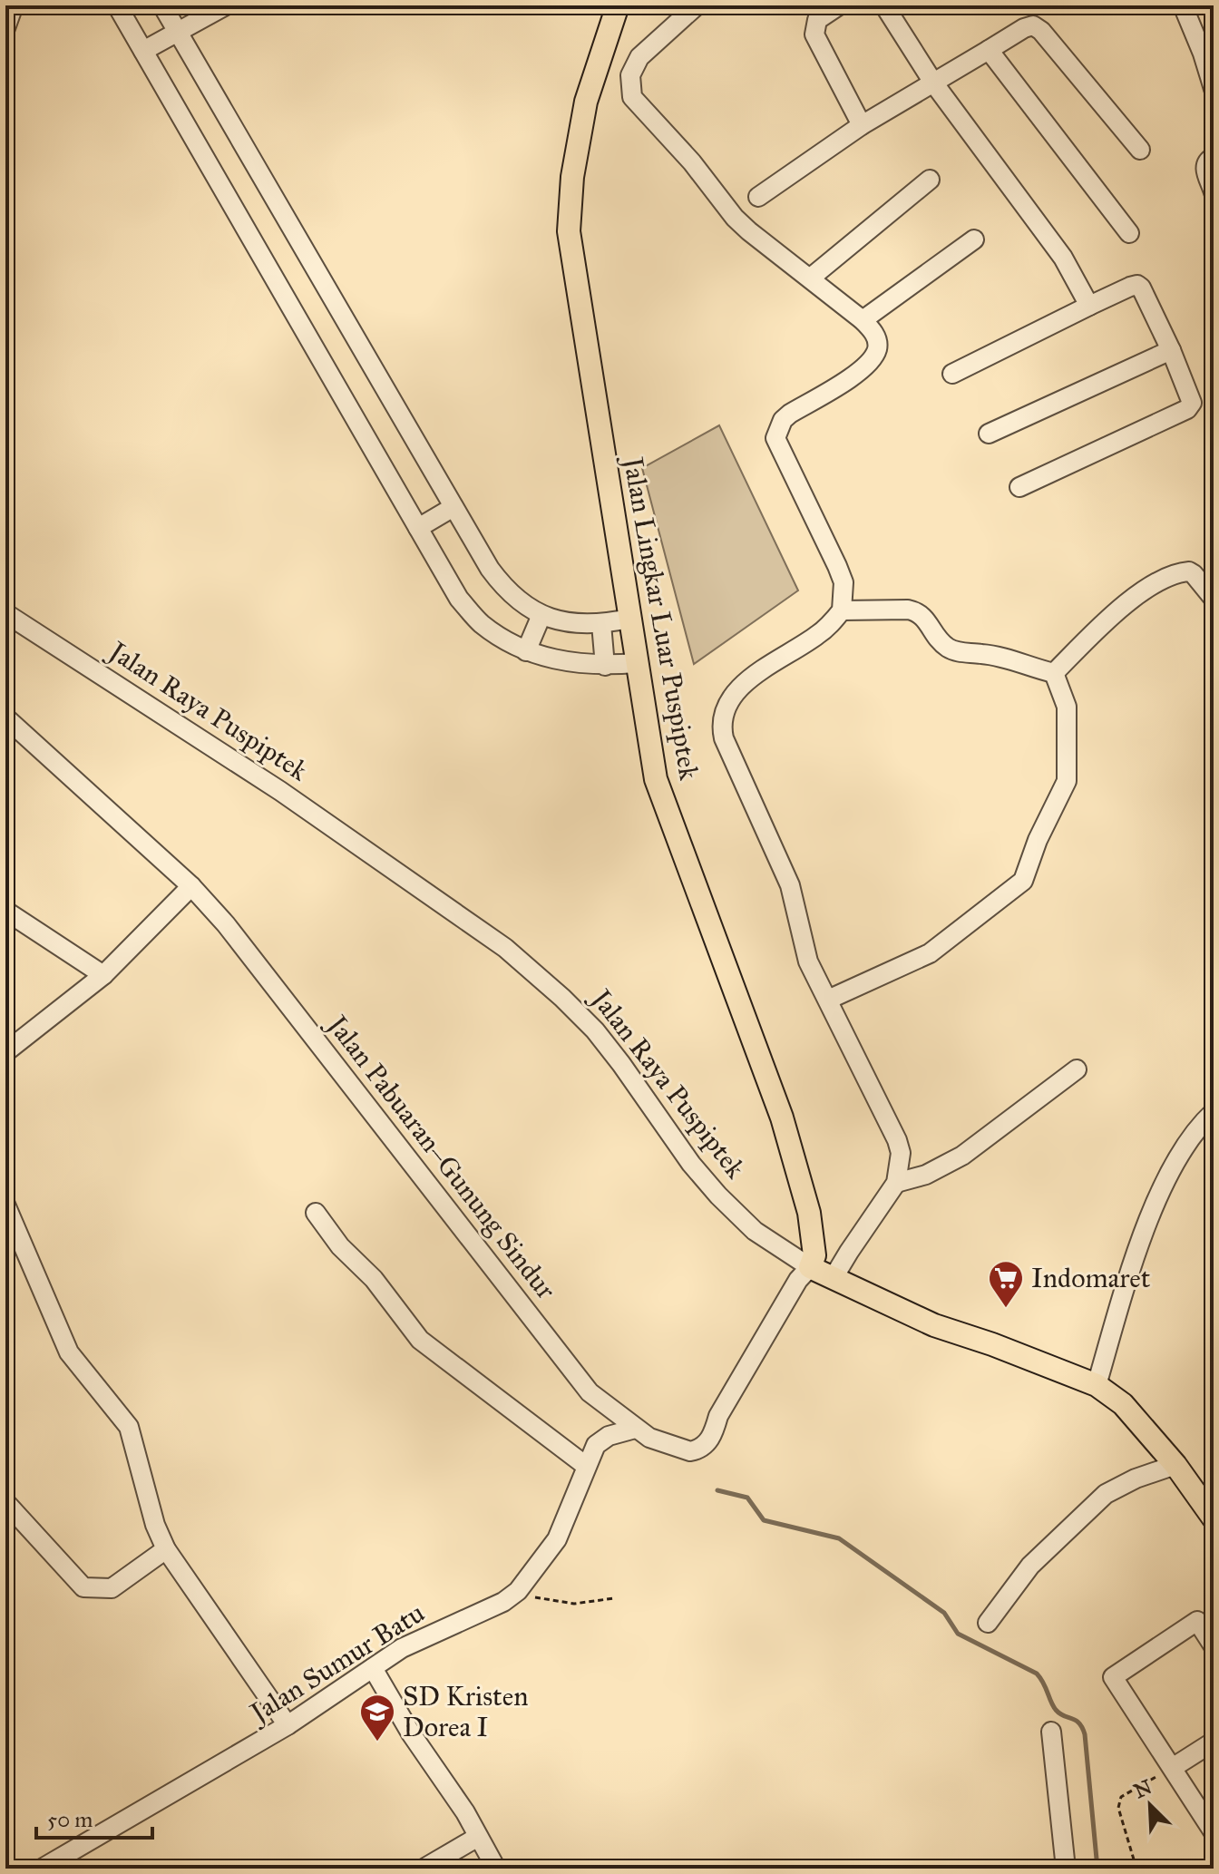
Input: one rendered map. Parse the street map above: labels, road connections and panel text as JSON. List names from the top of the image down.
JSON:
{
  "streets": {
    "main road": ["Jalan Lingkar Luar Puspiptek", "Jalan Raya Puspiptek"],
    "street": ["Jalan Pabuaran–Gunung Sindur", "Jalan Sumur Batu"]
  },
  "crossings": [
    ["Jalan Lingkar Luar Puspiptek", "Jalan Raya Puspiptek"],
    ["Jalan Lingkar Luar Puspiptek", "Jalan Pabuaran–Gunung Sindur"],
    ["Jalan Raya Puspiptek", "Jalan Pabuaran–Gunung Sindur"],
    ["Jalan Pabuaran–Gunung Sindur", "Jalan Sumur Batu"]
  ],
  "places": {
    "supermarket": ["Indomaret"],
    "school or university": ["SD Kristen Dorea I"]
  },
  "scale_bar": "50 m",
  "north": "top left"
}
